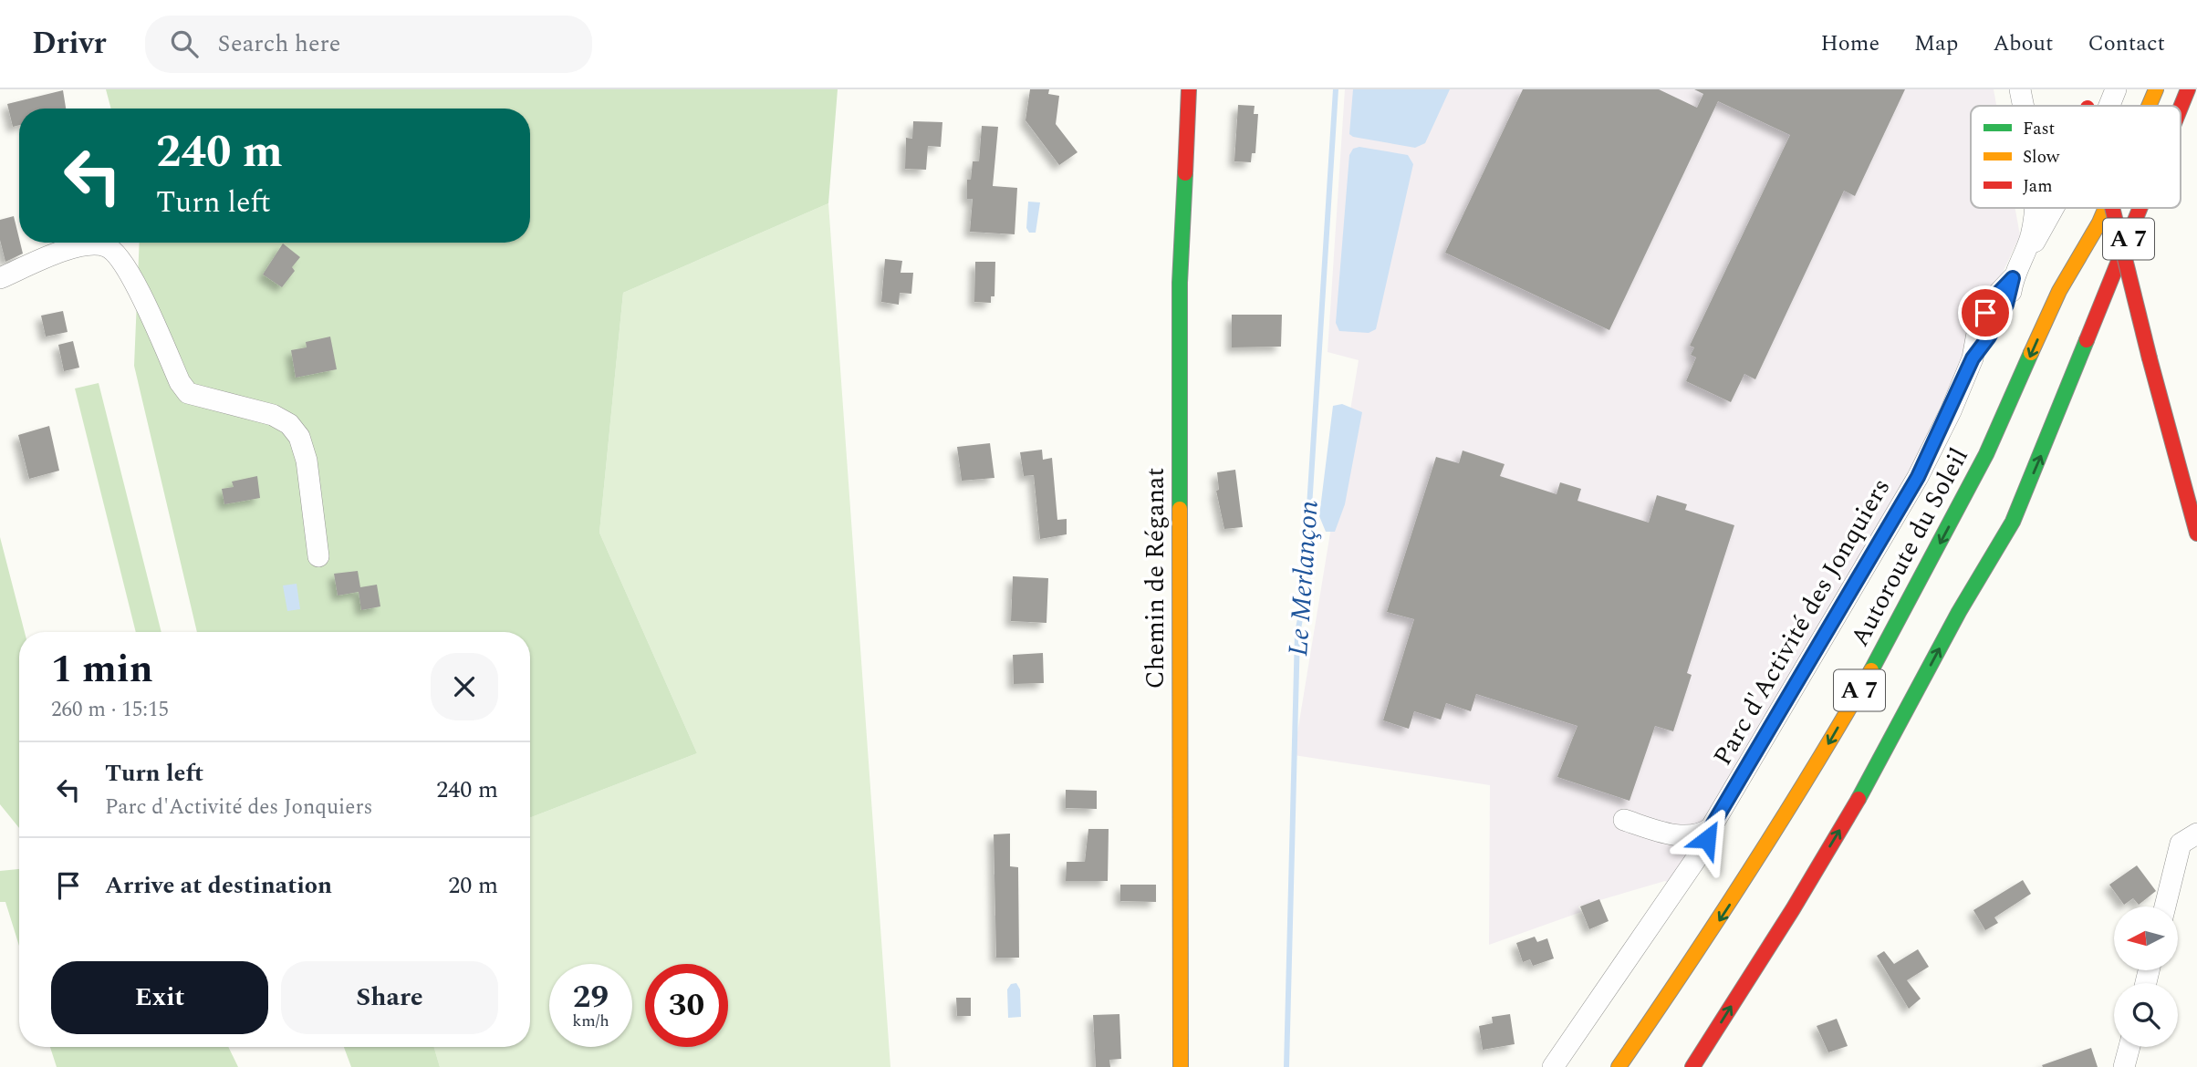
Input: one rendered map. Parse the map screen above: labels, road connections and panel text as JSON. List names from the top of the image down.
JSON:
{
  "streets": {
    "main road": ["A 7", "Autoroute du Soleil", "Chemin de Réganat"],
    "street": ["Parc d'Activité des Jonquiers"]
  },
  "water": ["Le Merlançon"],
  "legend": ["Fast", "Slow", "Jam"],
  "north": "left",
  "page": {
    "header": "Drivr",
    "search": "Search here",
    "nav": [
      "Home",
      "Map",
      "About",
      "Contact"
    ],
    "turn": ["240 m", "Turn left"],
    "heading": ["1 min", "260 m · 15:15"],
    "list": [
      {
        "name": "Turn left",
        "note": "Parc d'Activité des Jonquiers",
        "value": "240 m"
      },
      {
        "name": "Arrive at destination",
        "value": "20 m"
      }
    ],
    "buttons": ["Exit", "Share"],
    "speed": "29 km/h",
    "limit": "30"
  }
}
